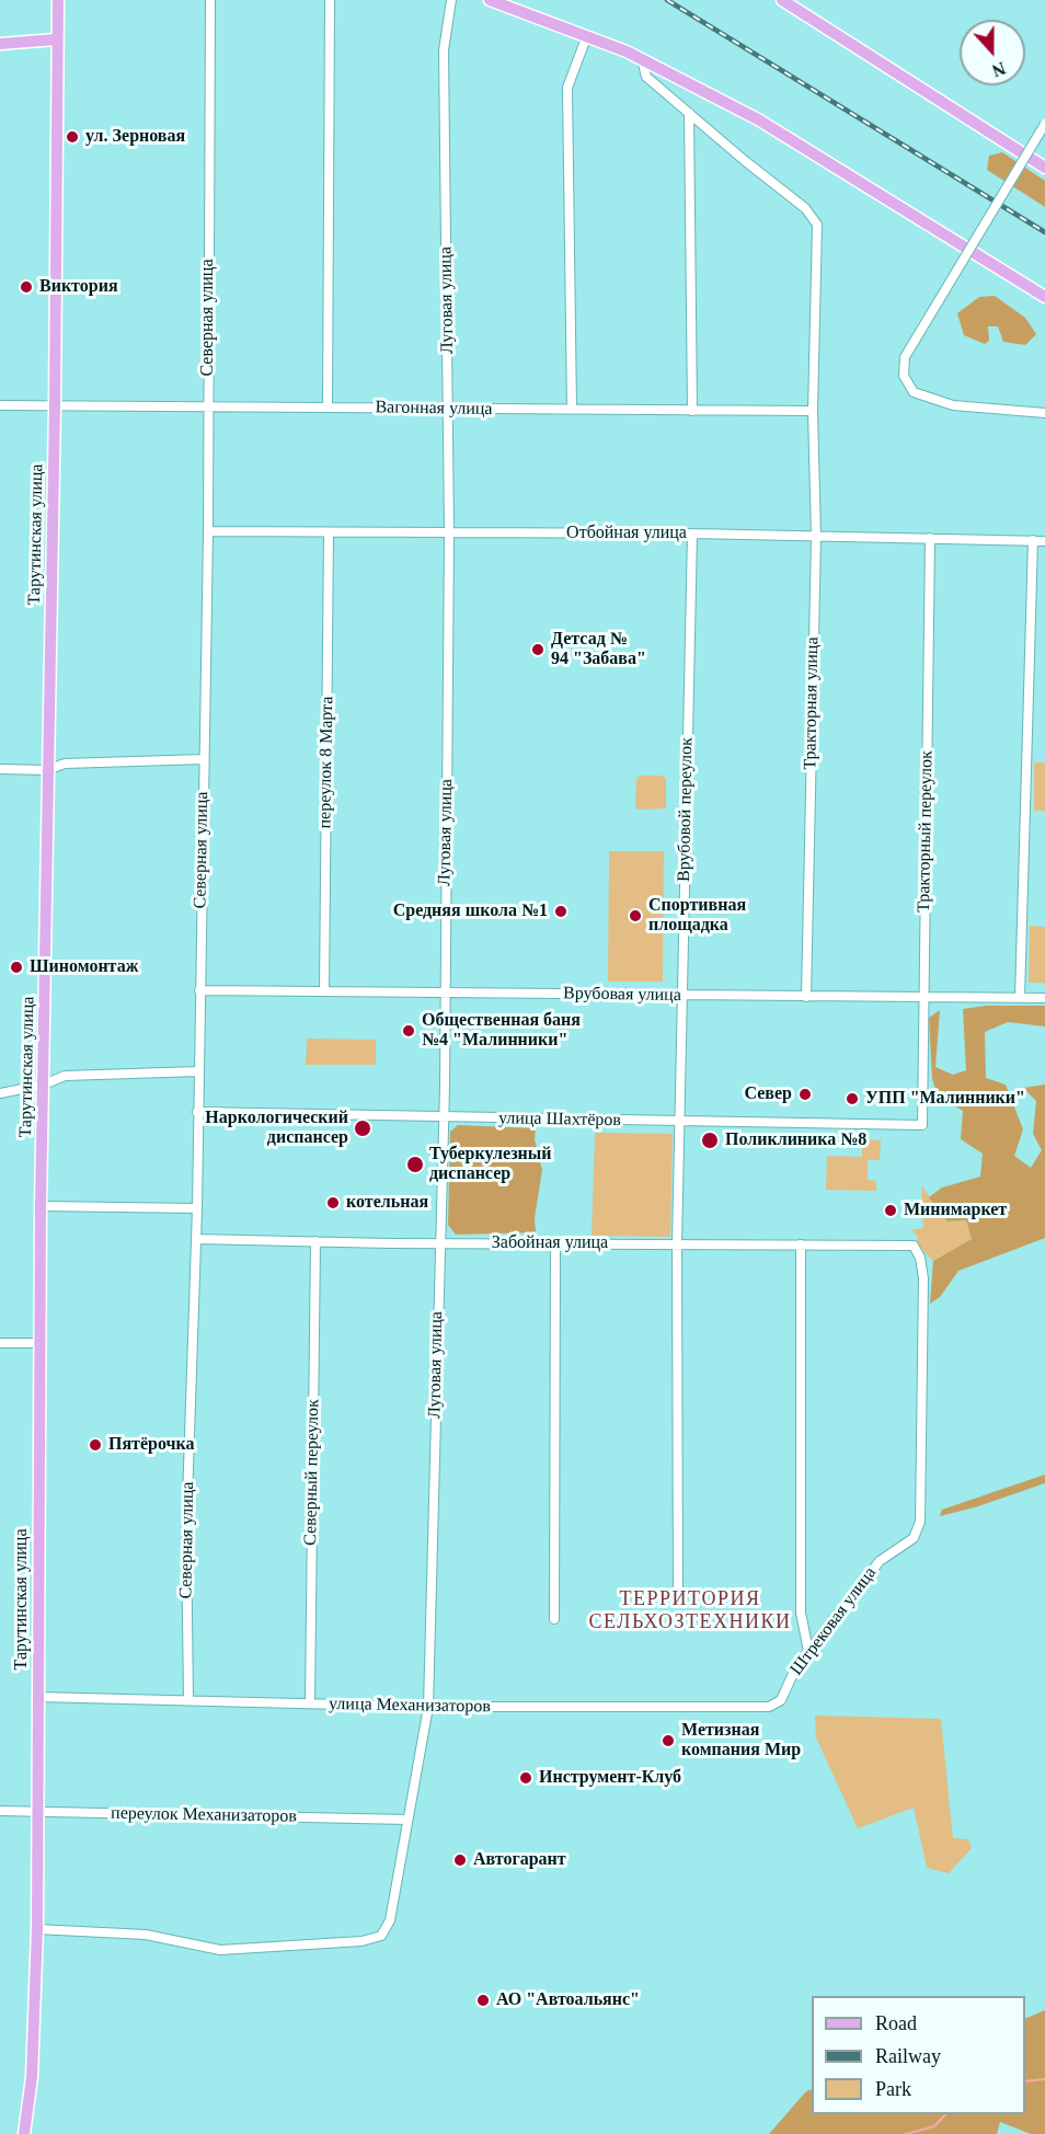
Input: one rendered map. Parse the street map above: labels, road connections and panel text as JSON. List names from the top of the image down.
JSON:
{
  "streets": {
    "main road": ["Тарутинская улица"],
    "street": [
      "Луговая улица",
      "Северная улица",
      "Вагонная улица",
      "Отбойная улица",
      "Тракторная улица",
      "переулок 8 Марта",
      "Врубовой переулок",
      "Тракторный переулок",
      "Врубовая улица",
      "улица Шахтёров",
      "Забойная улица",
      "Северный переулок",
      "Штрековая улица",
      "улица Механизаторов",
      "переулок Механизаторов"
    ]
  },
  "crossings": [
    ["Луговая улица", "Вагонная улица"],
    ["Луговая улица", "Отбойная улица"],
    ["Луговая улица", "Тарутинская улица"],
    ["Луговая улица", "Врубовая улица"],
    ["Луговая улица", "улица Шахтёров"],
    ["Луговая улица", "Забойная улица"],
    ["Луговая улица", "улица Механизаторов"],
    ["Луговая улица", "переулок Механизаторов"],
    ["Северная улица", "Вагонная улица"],
    ["Северная улица", "Отбойная улица"],
    ["Северная улица", "Врубовая улица"],
    ["Северная улица", "улица Шахтёров"],
    ["Северная улица", "Забойная улица"],
    ["Северная улица", "улица Механизаторов"],
    ["Вагонная улица", "Тарутинская улица"],
    ["Вагонная улица", "Тракторная улица"],
    ["Отбойная улица", "Тракторная улица"],
    ["Отбойная улица", "переулок 8 Марта"],
    ["Отбойная улица", "Врубовой переулок"],
    ["Отбойная улица", "Тракторный переулок"],
    ["Тарутинская улица", "улица Механизаторов"],
    ["Тарутинская улица", "переулок Механизаторов"],
    ["Тракторная улица", "Врубовая улица"],
    ["переулок 8 Марта", "Врубовая улица"],
    ["Врубовой переулок", "Врубовая улица"],
    ["Врубовой переулок", "улица Шахтёров"],
    ["Врубовой переулок", "Забойная улица"],
    ["Тракторный переулок", "Врубовая улица"],
    ["Тракторный переулок", "улица Шахтёров"],
    ["Забойная улица", "Северный переулок"],
    ["Забойная улица", "Штрековая улица"],
    ["Северный переулок", "улица Механизаторов"],
    ["Штрековая улица", "улица Механизаторов"]
  ],
  "districts": ["ТЕРРИТОРИЯ СЕЛЬХОЗТЕХНИКИ"],
  "places": [
    "ул. Зерновая",
    "Виктория",
    "Детсад № 94 \"Забава\"",
    "Средняя школа №1",
    "Спортивная площадка",
    "Шиномонтаж",
    "Общественная баня №4 \"Малинники\"",
    "Север",
    "УПП \"Малинники\"",
    "Наркологический диспансер",
    "Поликлиника №8",
    "Туберкулезный диспансер",
    "котельная",
    "Минимаркет",
    "Пятёрочка",
    "Метизная компания Мир",
    "Инструмент-Клуб",
    "Автогарант",
    "АО \"Автоальянс\""
  ],
  "legend": ["Road", "Railway", "Park"],
  "north": "bottom"
}
